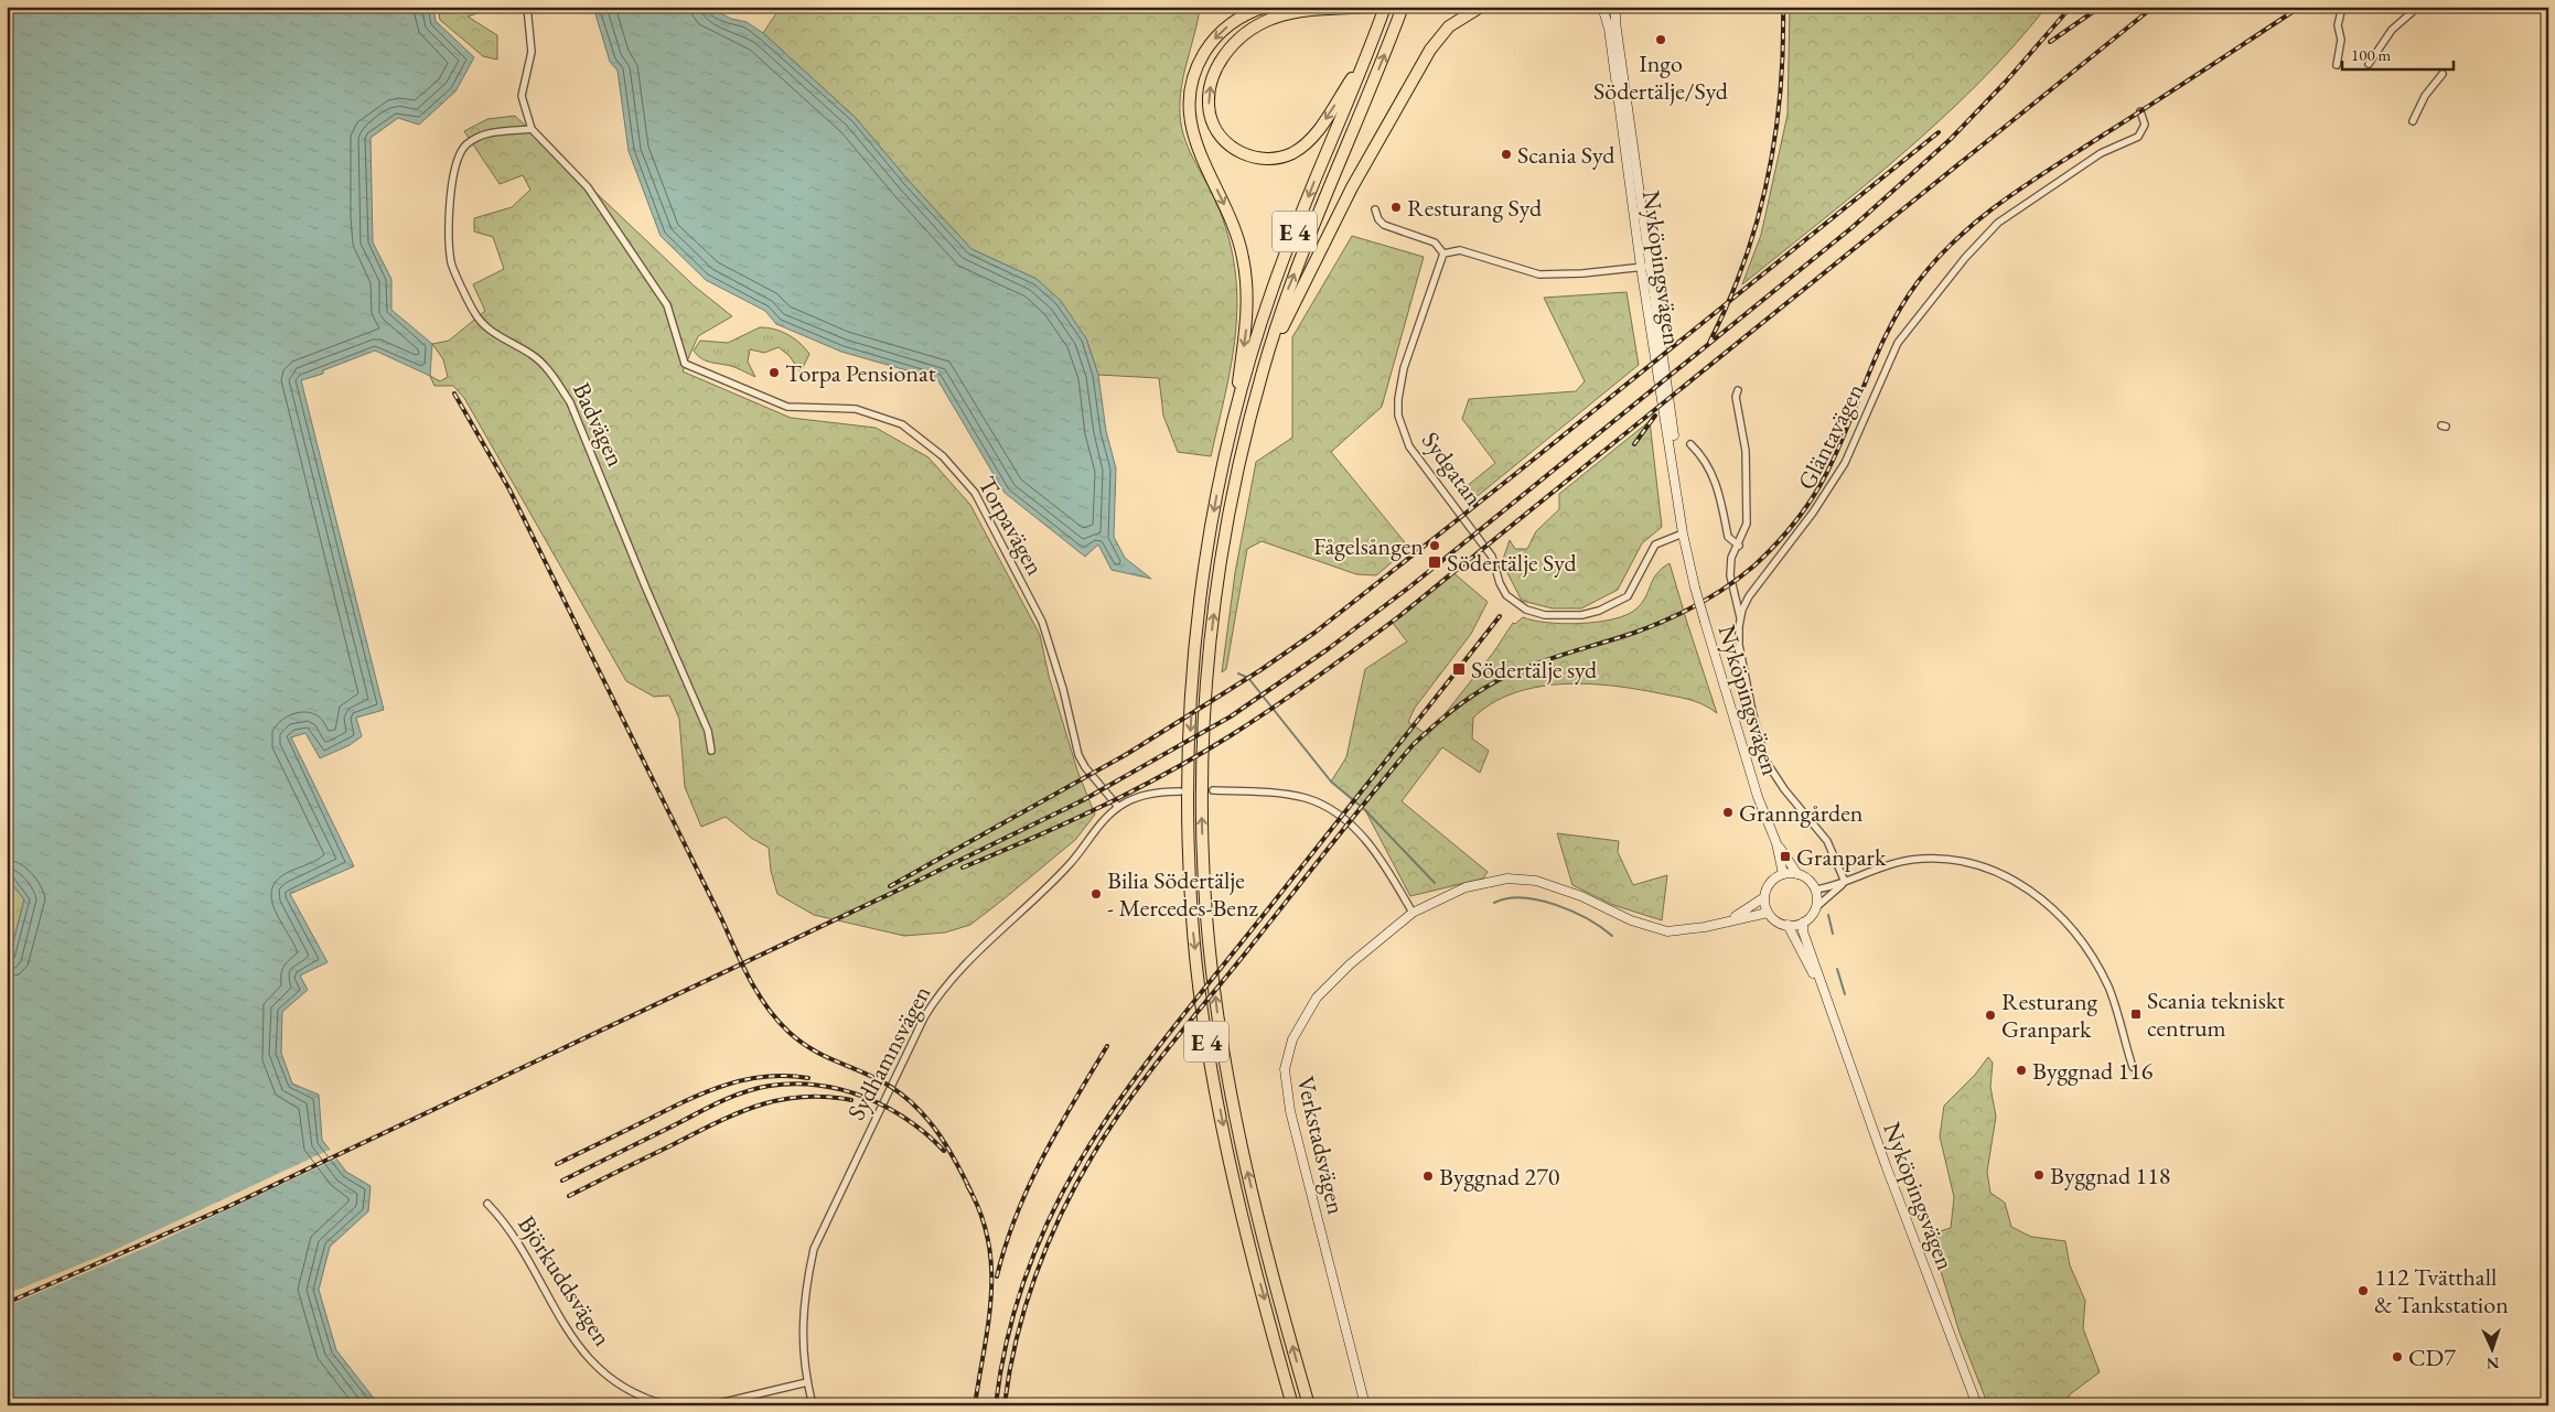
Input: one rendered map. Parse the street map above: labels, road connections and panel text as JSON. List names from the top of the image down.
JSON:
{
  "streets": {
    "highway": ["E 4"],
    "main road": ["Nyköpingsvägen", "Verkstadsvägen"],
    "street": [
      "Badvägen",
      "Gläntavägen",
      "Sydgatan",
      "Torpavägen",
      "Sydhamnsvägen",
      "Björkuddsvägen"
    ]
  },
  "crossings": [
    ["Nyköpingsvägen", "Sydgatan"],
    ["Nyköpingsvägen", "Verkstadsvägen"],
    ["Badvägen", "Torpavägen"],
    ["Torpavägen", "Sydhamnsvägen"]
  ],
  "places": {
    "other": [
      "Ingo Södertälje/Syd",
      "Scania Syd",
      "Resturang Syd",
      "Torpa Pensionat",
      "Fågelsången",
      "Granngården",
      "Bilia Södertälje - Mercedes-Benz",
      "Resturang Granpark",
      "Byggnad 116",
      "Byggnad 118",
      "Byggnad 270",
      "112 Tvätthall & Tankstation",
      "CD7"
    ],
    "transit": [
      "Södertälje Syd",
      "Södertälje syd",
      "Granpark",
      "Scania tekniskt centrum"
    ]
  },
  "scale_bar": "100 m",
  "north": "bottom"
}
